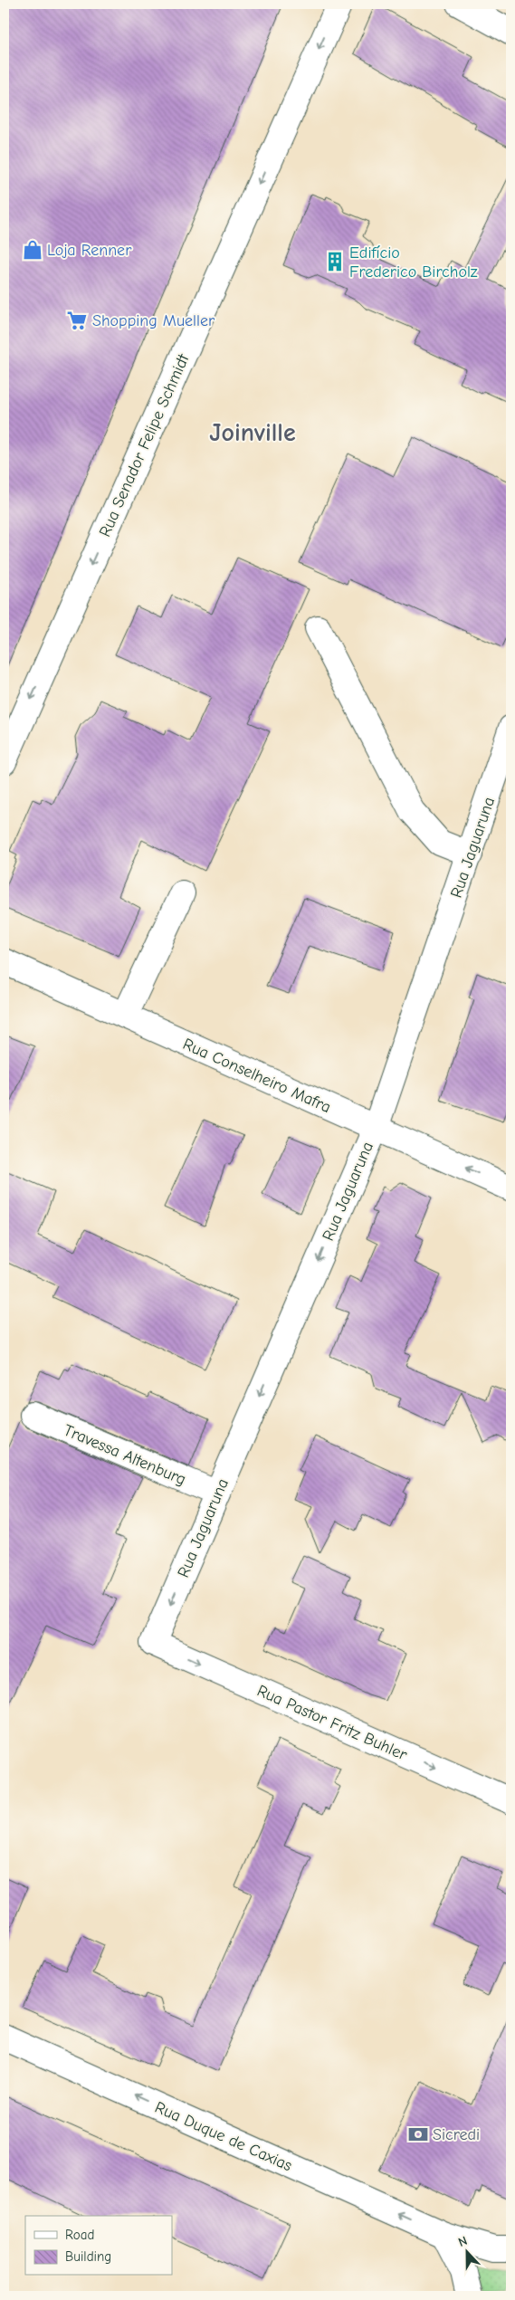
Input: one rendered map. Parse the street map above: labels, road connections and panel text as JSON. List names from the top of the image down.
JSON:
{
  "streets": {
    "street": [
      "Rua Senador Felipe Schmidt",
      "Rua Jaguaruna",
      "Rua Conselheiro Mafra",
      "Travessa Altenburg",
      "Rua Pastor Fritz Buhler",
      "Rua Duque de Caxias"
    ]
  },
  "crossings": [
    ["Rua Jaguaruna", "Rua Conselheiro Mafra"],
    ["Rua Jaguaruna", "Travessa Altenburg"],
    ["Rua Jaguaruna", "Rua Pastor Fritz Buhler"]
  ],
  "one_way": [
    "Rua Senador Felipe Schmidt",
    "Rua Jaguaruna",
    "Rua Pastor Fritz Buhler",
    "Rua Duque de Caxias"
  ],
  "districts": ["Joinville"],
  "places": {
    "shop": ["Loja Renner"],
    "building": ["Edifício Frederico Bircholz"],
    "supermarket": ["Shopping Mueller"],
    "bank": ["Sicredi"]
  },
  "legend": ["Road", "Building"],
  "north": "top"
}
